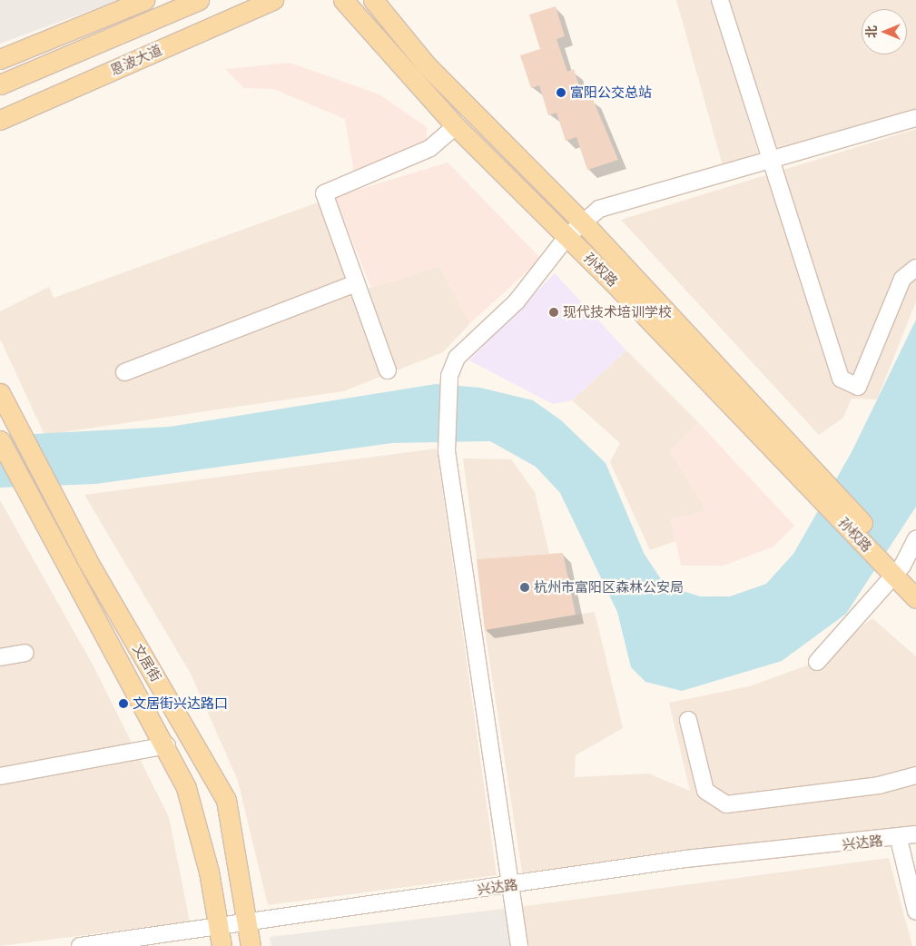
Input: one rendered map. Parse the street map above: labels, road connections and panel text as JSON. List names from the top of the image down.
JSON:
{
  "streets": {
    "main road": ["恩波大道", "孙权路", "文居街"],
    "street": ["兴达路"]
  },
  "crossings": [
    ["文居街", "兴达路"]
  ],
  "places": [
    "富阳公交总站",
    "现代技术培训学校",
    "杭州市富阳区森林公安局",
    "文居街兴达路口"
  ],
  "north": "left"
}
